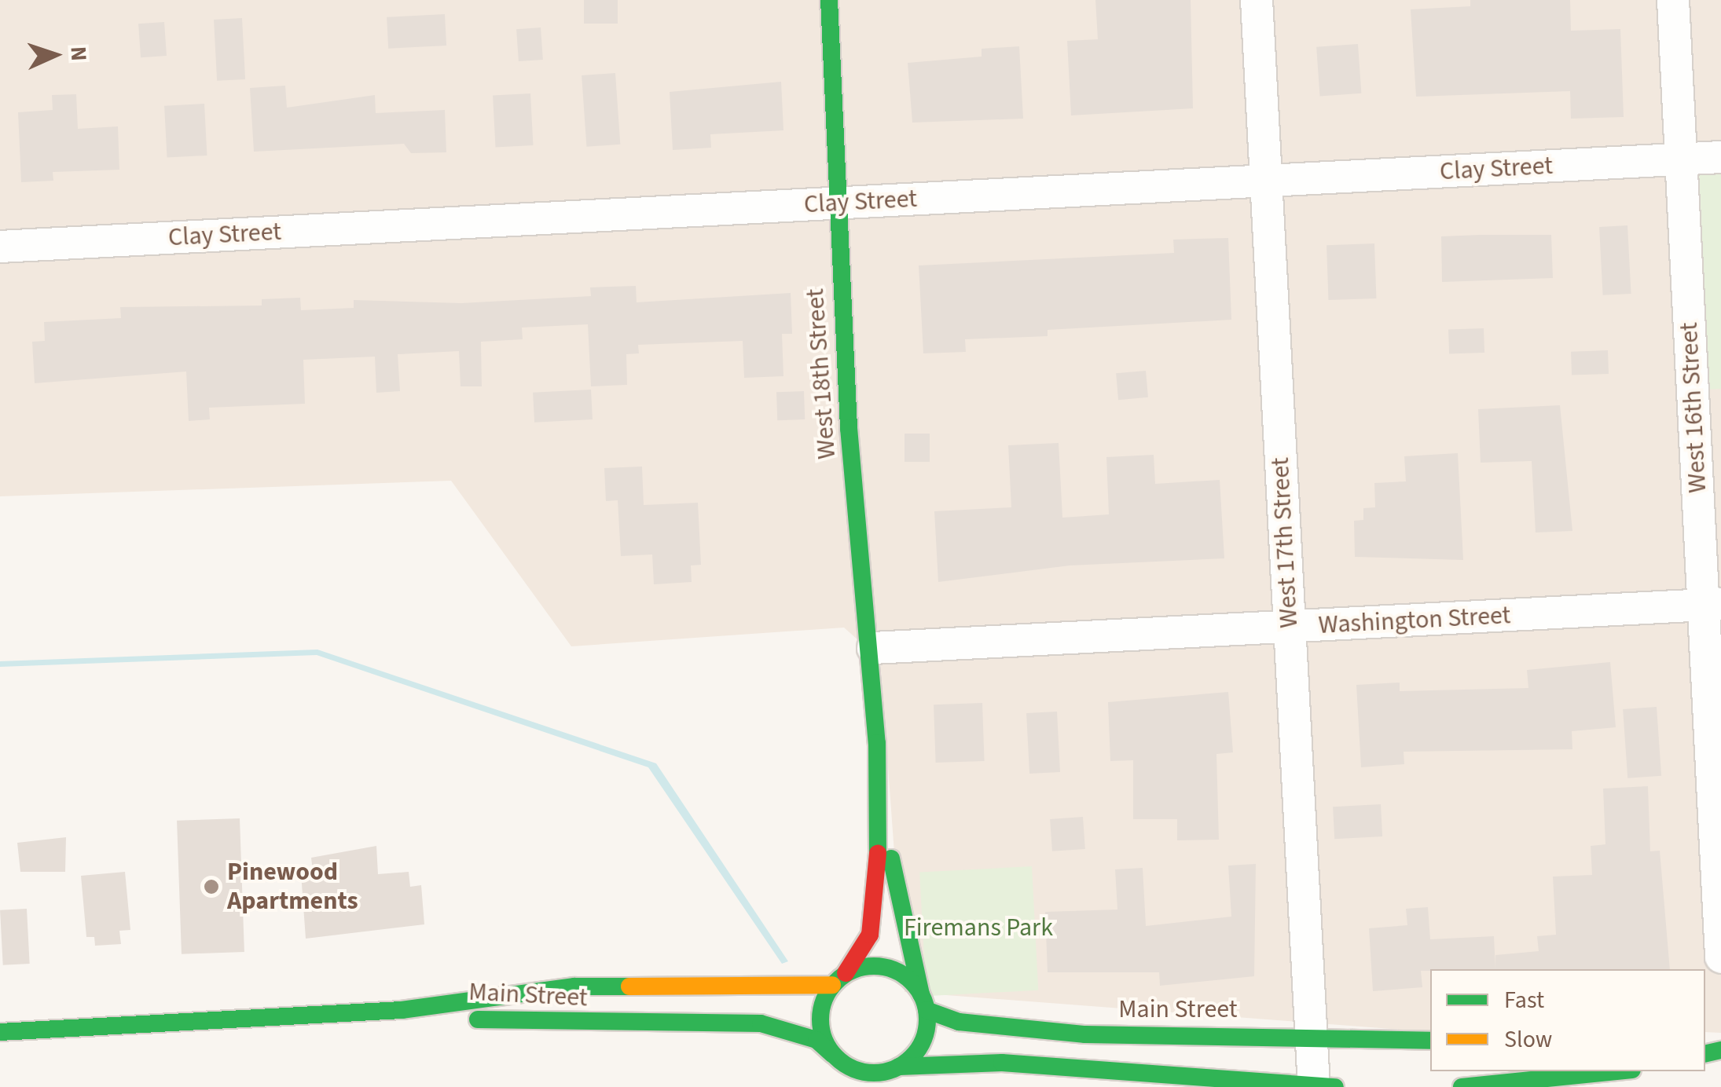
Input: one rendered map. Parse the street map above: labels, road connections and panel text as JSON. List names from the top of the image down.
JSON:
{
  "streets": {
    "main road": ["West 18th Street", "Main Street"],
    "street": [
      "Clay Street",
      "West 16th Street",
      "West 17th Street",
      "Washington Street"
    ]
  },
  "crossings": [
    ["Clay Street", "West 18th Street"],
    ["Clay Street", "West 16th Street"],
    ["Clay Street", "West 17th Street"],
    ["West 18th Street", "Washington Street"],
    ["West 18th Street", "Main Street"],
    ["West 16th Street", "Washington Street"],
    ["West 17th Street", "Washington Street"],
    ["West 17th Street", "Main Street"]
  ],
  "parks": ["Firemans Park"],
  "places": ["Pinewood Apartments"],
  "legend": ["Fast", "Slow"],
  "north": "right"
}
